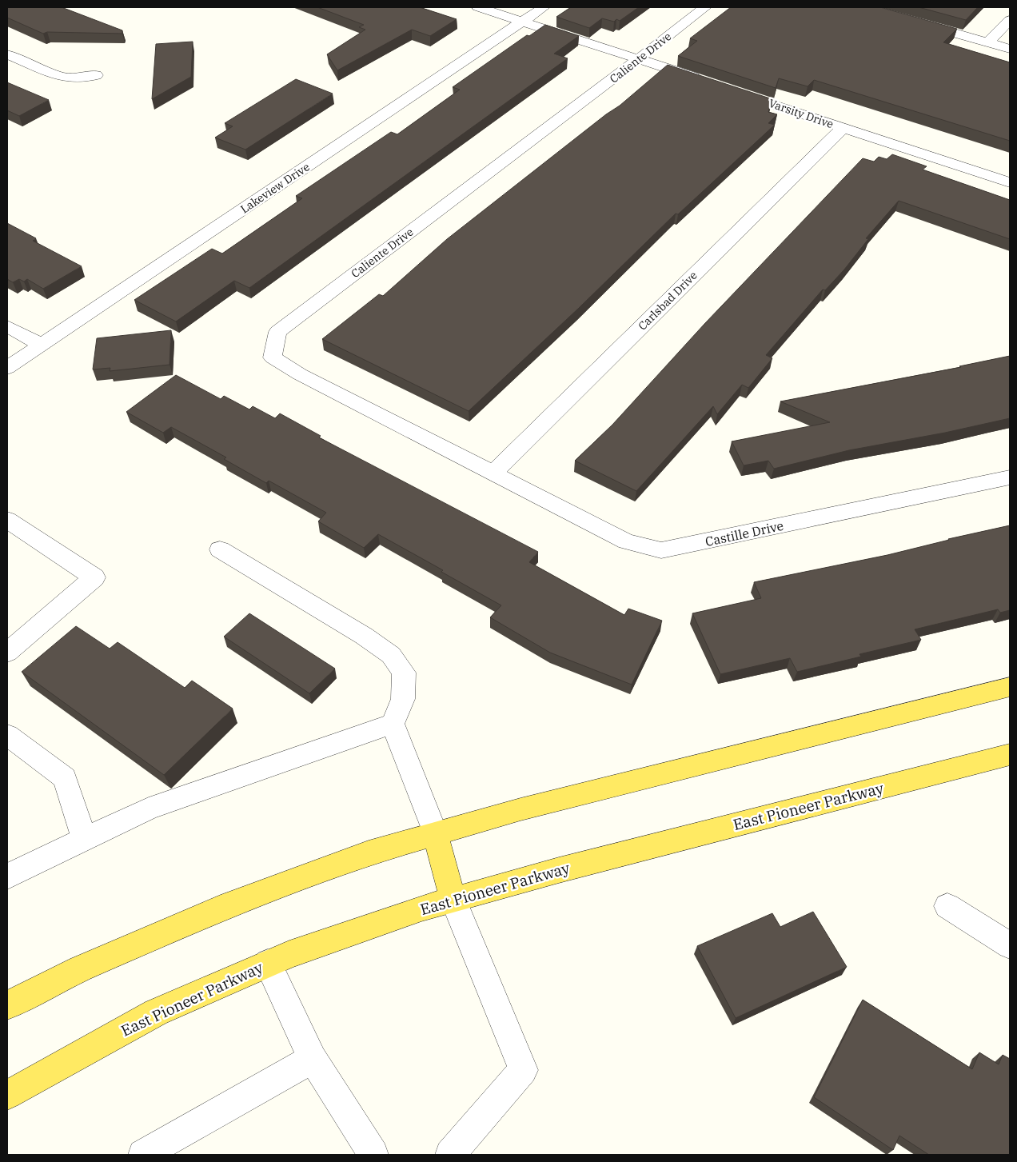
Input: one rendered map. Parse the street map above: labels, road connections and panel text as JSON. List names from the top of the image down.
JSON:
{
  "streets": {
    "main road": ["East Pioneer Parkway"],
    "street": [
      "Caliente Drive",
      "Varsity Drive",
      "Lakeview Drive",
      "Carlsbad Drive",
      "Castille Drive"
    ]
  },
  "crossings": [
    ["Caliente Drive", "Carlsbad Drive"],
    ["Caliente Drive", "Castille Drive"],
    ["Varsity Drive", "Carlsbad Drive"],
    ["Carlsbad Drive", "Castille Drive"]
  ]
}
